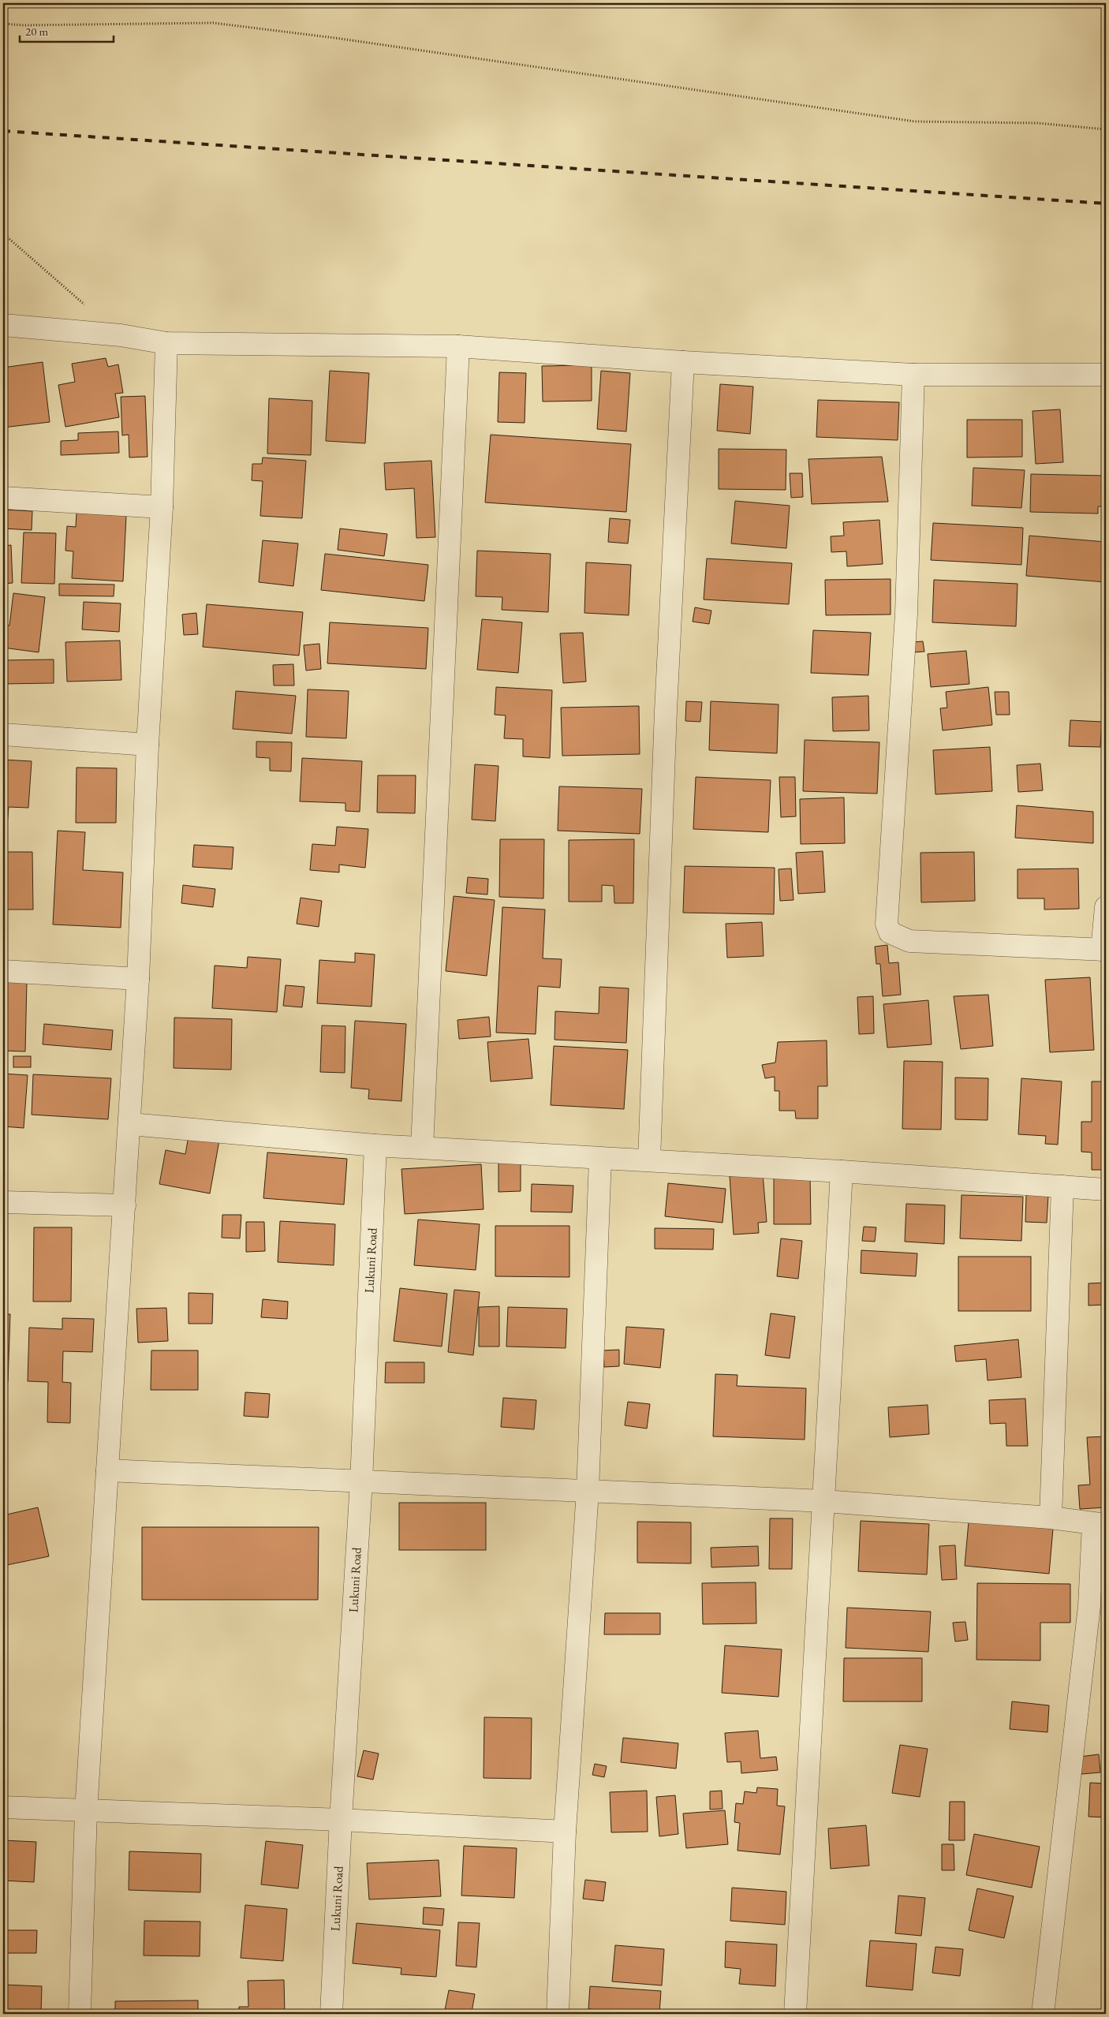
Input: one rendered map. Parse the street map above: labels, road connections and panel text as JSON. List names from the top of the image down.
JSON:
{
  "streets": {
    "street": ["Lukuni Road"]
  },
  "scale_bar": "20 m"
}
